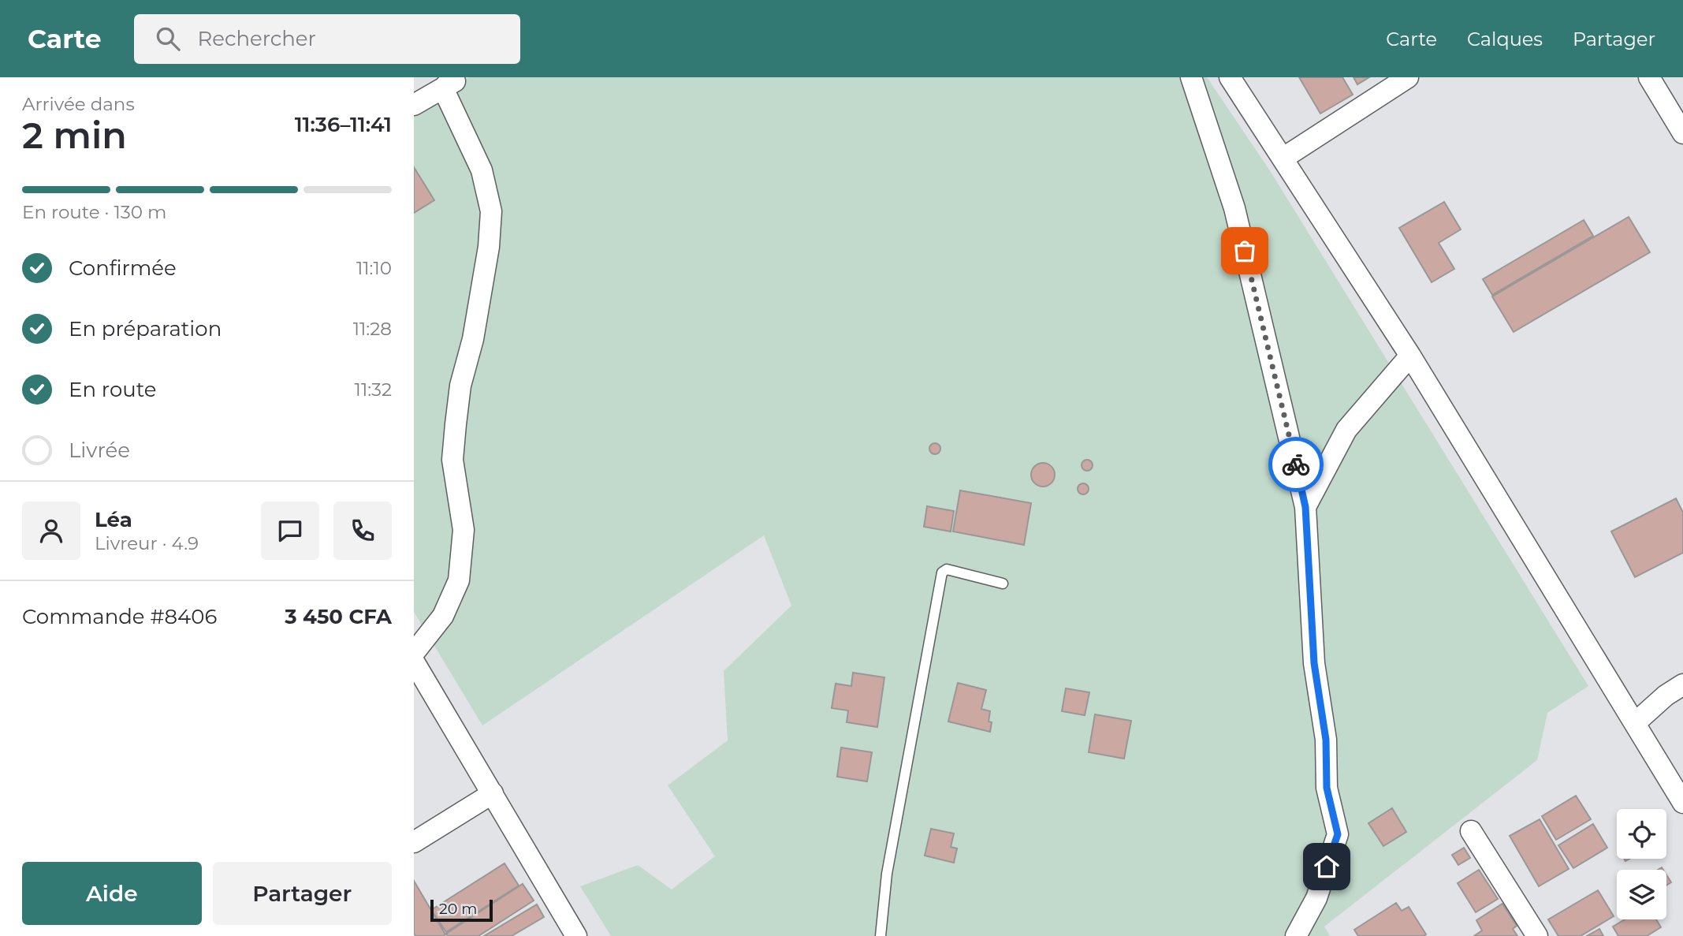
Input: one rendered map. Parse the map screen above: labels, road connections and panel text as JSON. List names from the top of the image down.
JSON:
{
  "scale_bar": "20 m",
  "page": {
    "header": "Carte",
    "search": "Rechercher",
    "nav": ["Carte", "Calques", "Partager"],
    "heading": ["2 min", "Arrivée dans", "11:36–11:41"],
    "panel": [
      "Léa",
      "Livreur · 4.9",
      "Commande #8406",
      "3 450 CFA"
    ],
    "bar": "En route · 130 m",
    "list": [
      ["Confirmée", "11:10"],
      ["En préparation", "11:28"],
      ["En route", "11:32"],
      "Livrée"
    ],
    "buttons": ["Aide", "Partager"],
    "scale": "20 m"
  }
}
